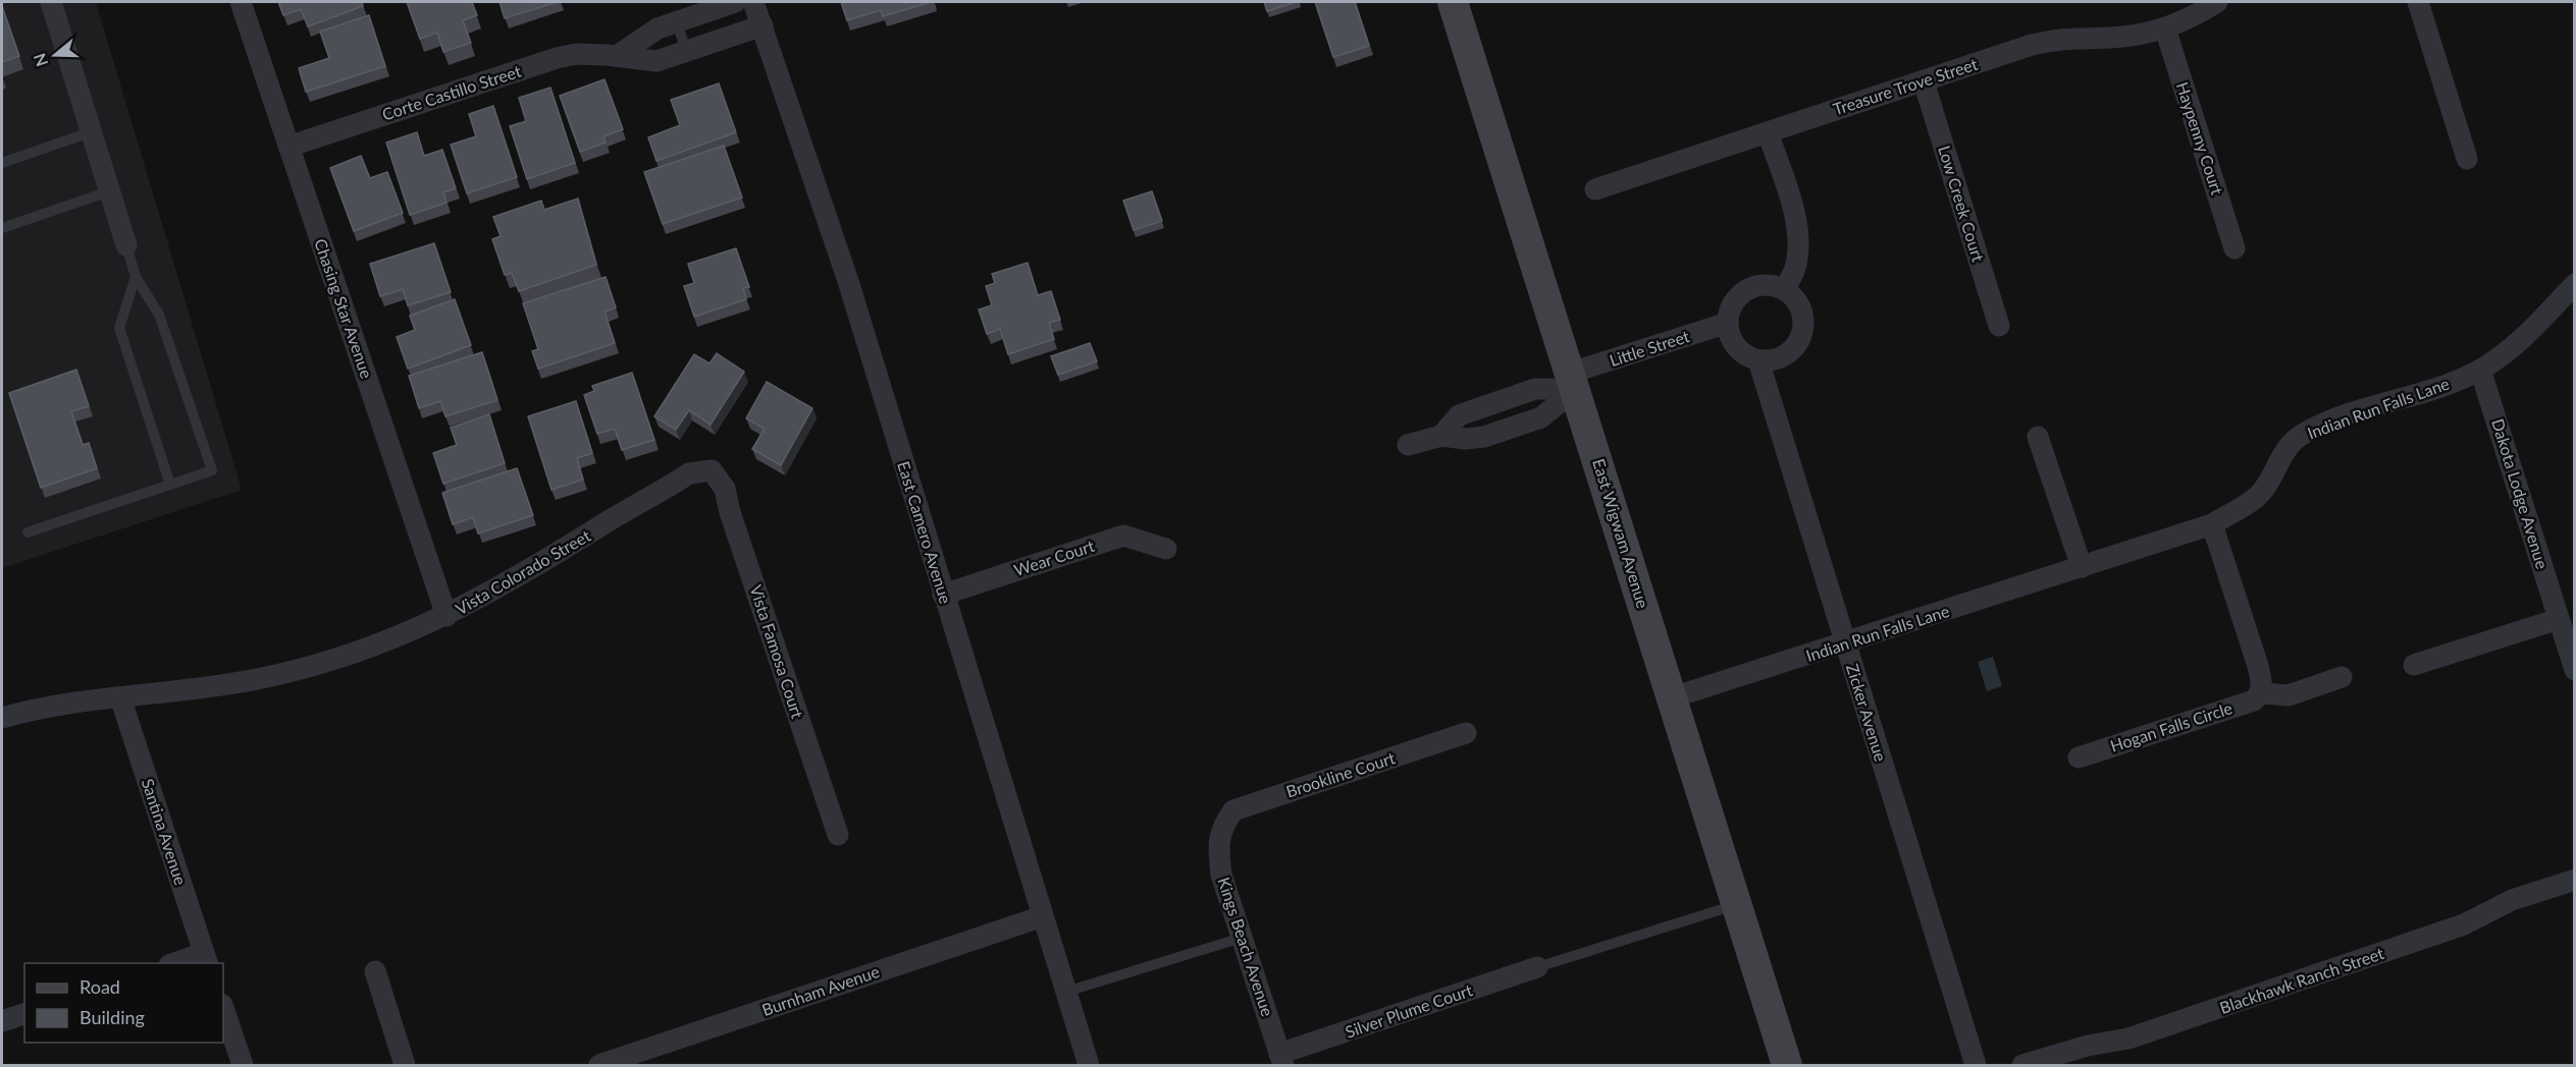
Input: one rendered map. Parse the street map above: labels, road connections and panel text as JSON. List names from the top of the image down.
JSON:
{
  "streets": {
    "main road": ["East Wigwam Avenue"],
    "street": [
      "Treasure Trove Street",
      "Corte Castillo Street",
      "Haypenny Court",
      "Low Creek Court",
      "Chasing Star Avenue",
      "Little Street",
      "Indian Run Falls Lane",
      "Dakota Lodge Avenue",
      "East Camero Avenue",
      "Wear Court",
      "Vista Colorado Street",
      "Vista Famosa Court",
      "Zicker Avenue",
      "Hogan Falls Circle",
      "Brookline Court",
      "Santina Avenue",
      "Kings Beach Avenue",
      "Blackhawk Ranch Street",
      "Burnham Avenue",
      "Silver Plume Court"
    ]
  },
  "crossings": [
    ["Treasure Trove Street", "Haypenny Court"],
    ["Treasure Trove Street", "Low Creek Court"],
    ["Corte Castillo Street", "Chasing Star Avenue"],
    ["Corte Castillo Street", "East Camero Avenue"],
    ["Chasing Star Avenue", "Vista Colorado Street"],
    ["Little Street", "East Wigwam Avenue"],
    ["Little Street", "Zicker Avenue"],
    ["Indian Run Falls Lane", "Dakota Lodge Avenue"],
    ["Indian Run Falls Lane", "East Wigwam Avenue"],
    ["Indian Run Falls Lane", "Zicker Avenue"],
    ["East Camero Avenue", "Wear Court"],
    ["East Camero Avenue", "Burnham Avenue"],
    ["Vista Colorado Street", "Vista Famosa Court"],
    ["Vista Colorado Street", "Santina Avenue"],
    ["Brookline Court", "Kings Beach Avenue"],
    ["Kings Beach Avenue", "Silver Plume Court"]
  ],
  "legend": ["Road", "Building"],
  "north": "left"
}
